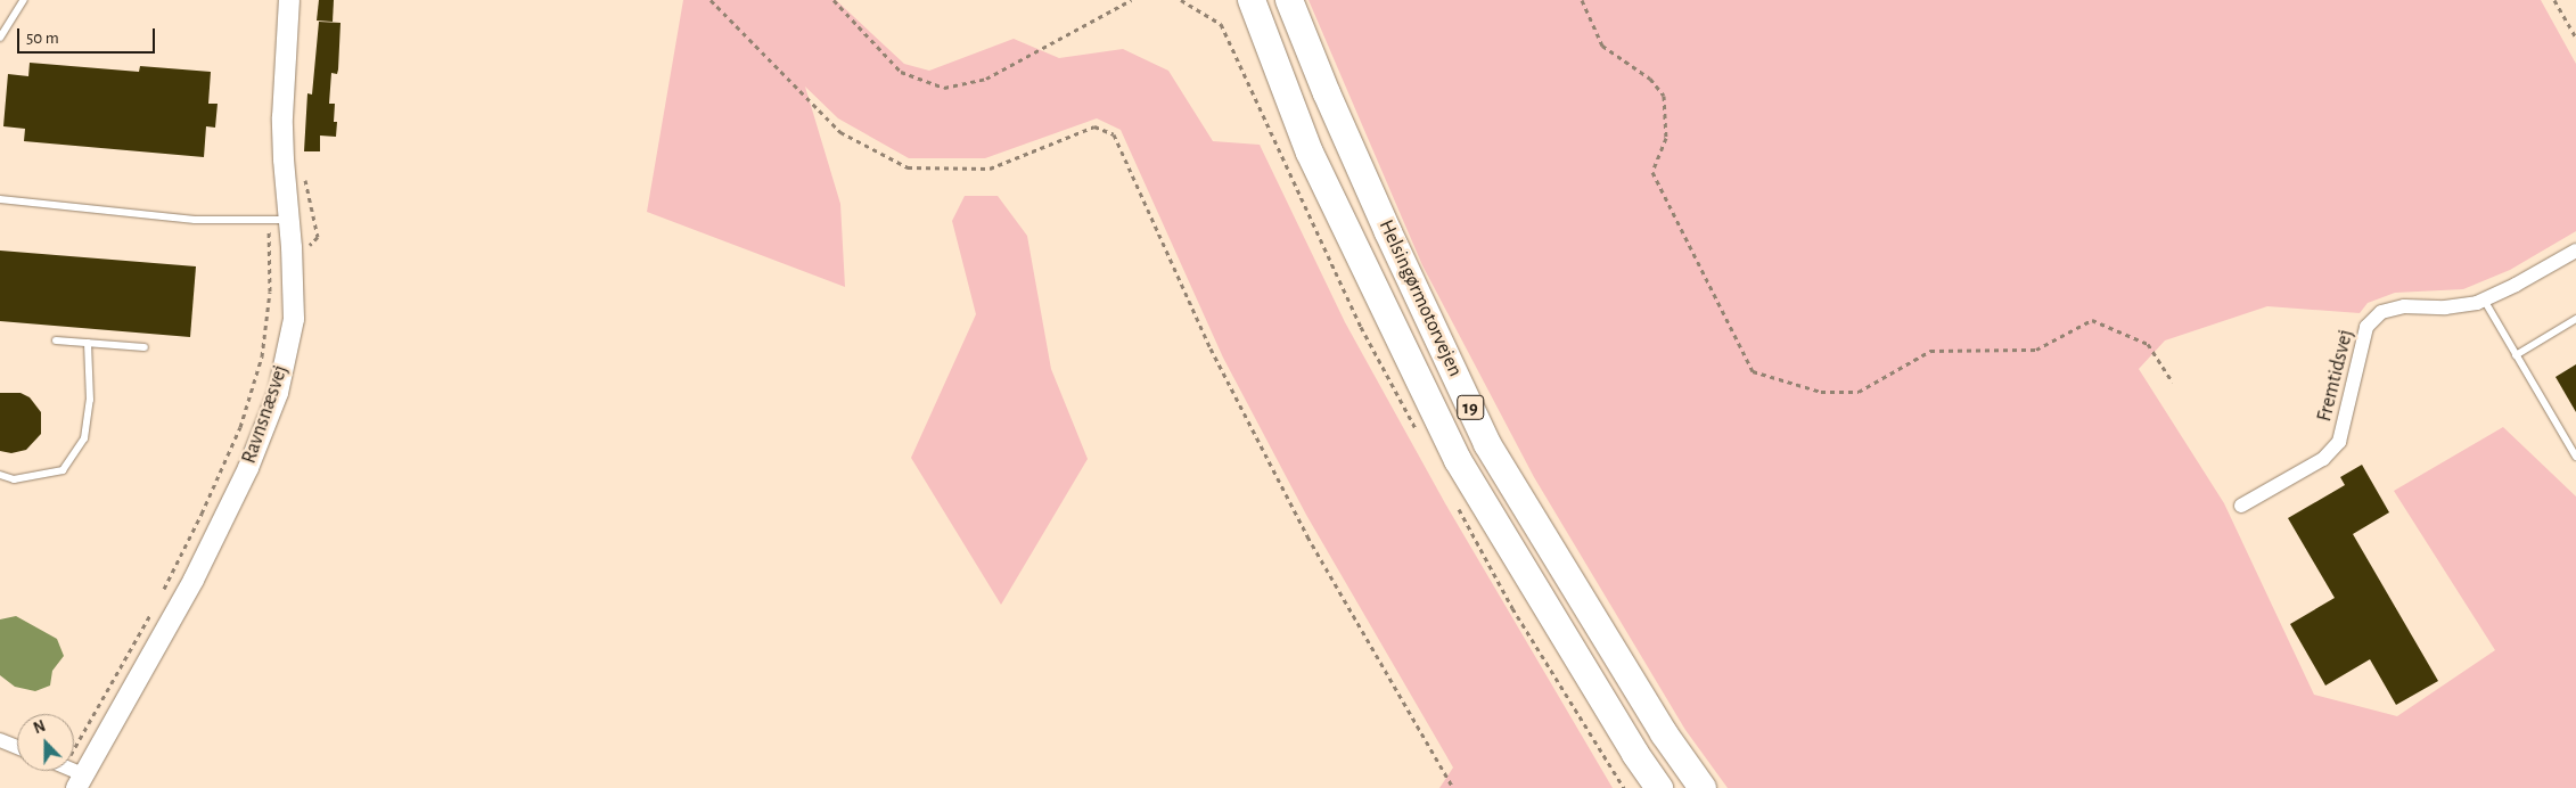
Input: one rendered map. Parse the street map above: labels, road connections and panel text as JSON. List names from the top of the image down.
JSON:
{
  "streets": {
    "highway": ["Helsingørmotorvejen", "19"],
    "main road": ["Ravnsnæsvej"],
    "street": ["Fremtidsvej"]
  },
  "scale_bar": "50 m",
  "north": "top"
}
